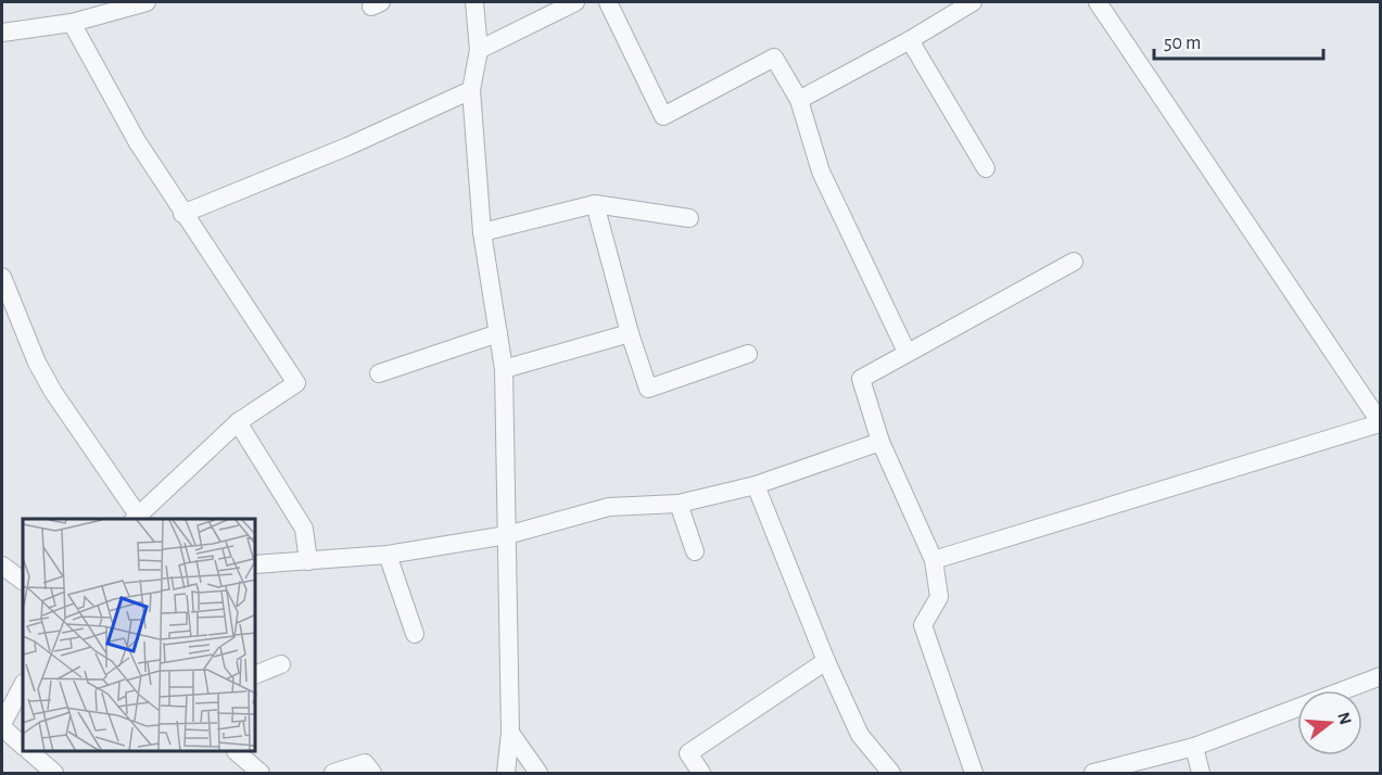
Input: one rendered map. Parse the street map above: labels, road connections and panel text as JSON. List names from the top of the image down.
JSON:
{
  "scale_bar": "50 m",
  "north": "right"
}
